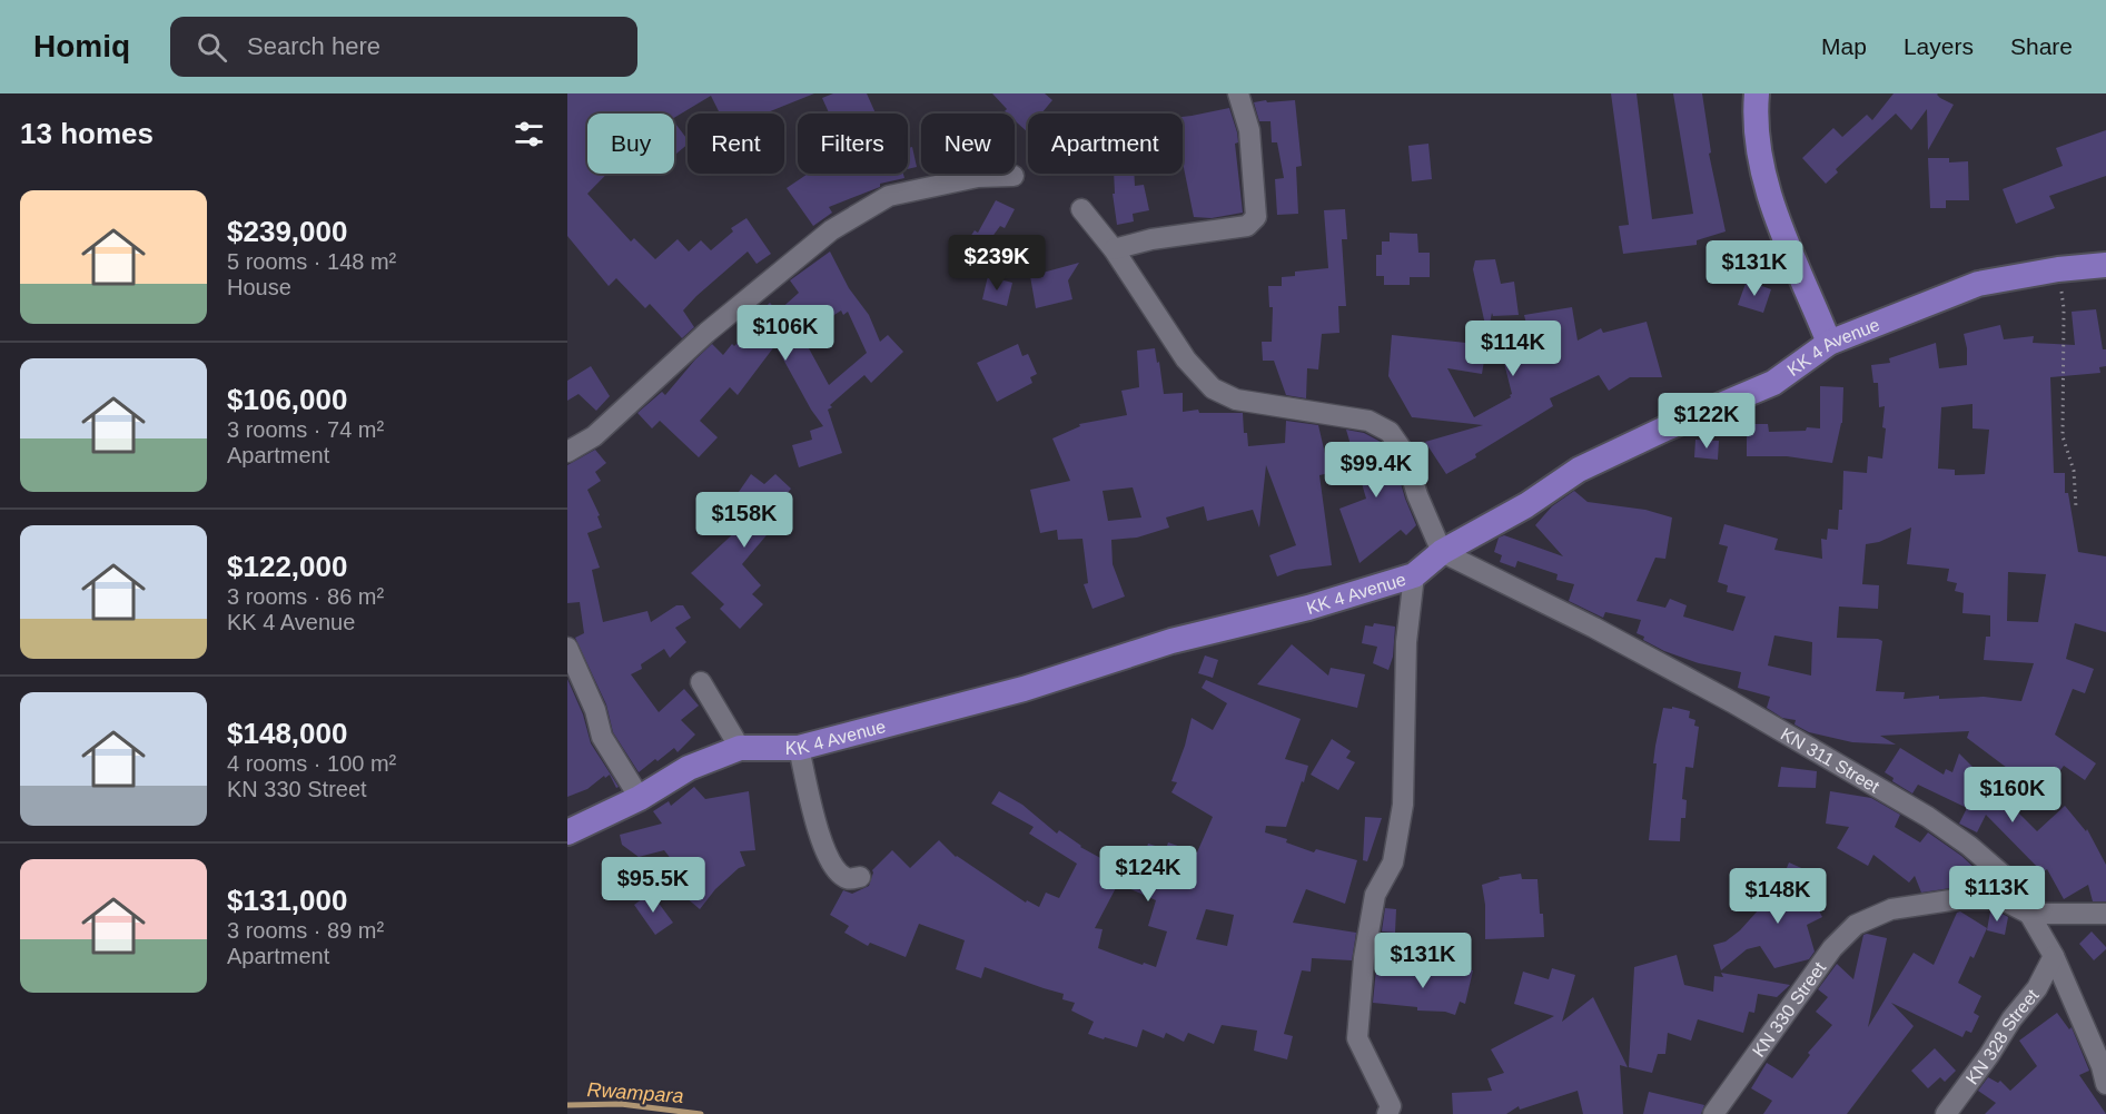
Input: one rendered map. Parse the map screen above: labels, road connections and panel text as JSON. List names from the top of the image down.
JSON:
{
  "streets": {
    "main road": ["KK 4 Avenue"],
    "street": ["KN 311 Street", "KN 330 Street", "KN 328 Street"]
  },
  "crossings": [
    ["KK 4 Avenue", "KN 311 Street"],
    ["KN 311 Street", "KN 330 Street"],
    ["KN 311 Street", "KN 328 Street"]
  ],
  "water": ["Rwampara"],
  "page": {
    "header": "Homiq",
    "search": "Search here",
    "nav": ["Map", "Layers", "Share"],
    "heading": "13 homes",
    "chip": [
      "Buy",
      "Rent",
      "Filters",
      "New",
      "Apartment"
    ],
    "list": [
      {
        "name": "$239,000",
        "note": "5 rooms · 148 m² · House"
      },
      {
        "name": "$106,000",
        "note": "3 rooms · 74 m² · Apartment"
      },
      {
        "name": "$122,000",
        "note": "3 rooms · 86 m² · KK 4 Avenue"
      },
      {
        "name": "$148,000",
        "note": "4 rooms · 100 m² · KN 330 Street"
      },
      {
        "name": "$131,000",
        "note": "3 rooms · 89 m² · Apartment"
      }
    ],
    "price": [
      "$239K",
      "$131K",
      "$106K",
      "$114K",
      "$122K",
      "$99.4K",
      "$158K",
      "$160K",
      "$124K",
      "$95.5K",
      "$113K",
      "$148K",
      "$131K"
    ]
  }
}
